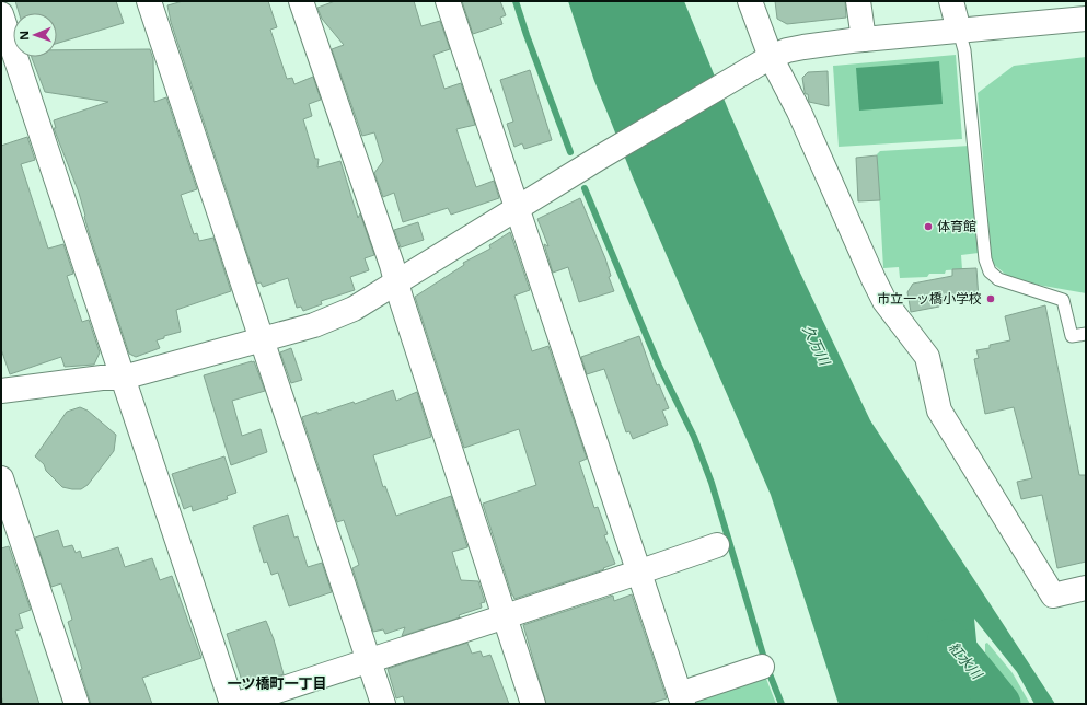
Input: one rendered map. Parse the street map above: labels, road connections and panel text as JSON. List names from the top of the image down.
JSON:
{
  "districts": ["一ツ橋町一丁目"],
  "water": ["久万川", "紅水川"],
  "places": ["体育館", "市立一ッ橋小学校"],
  "north": "left"
}
